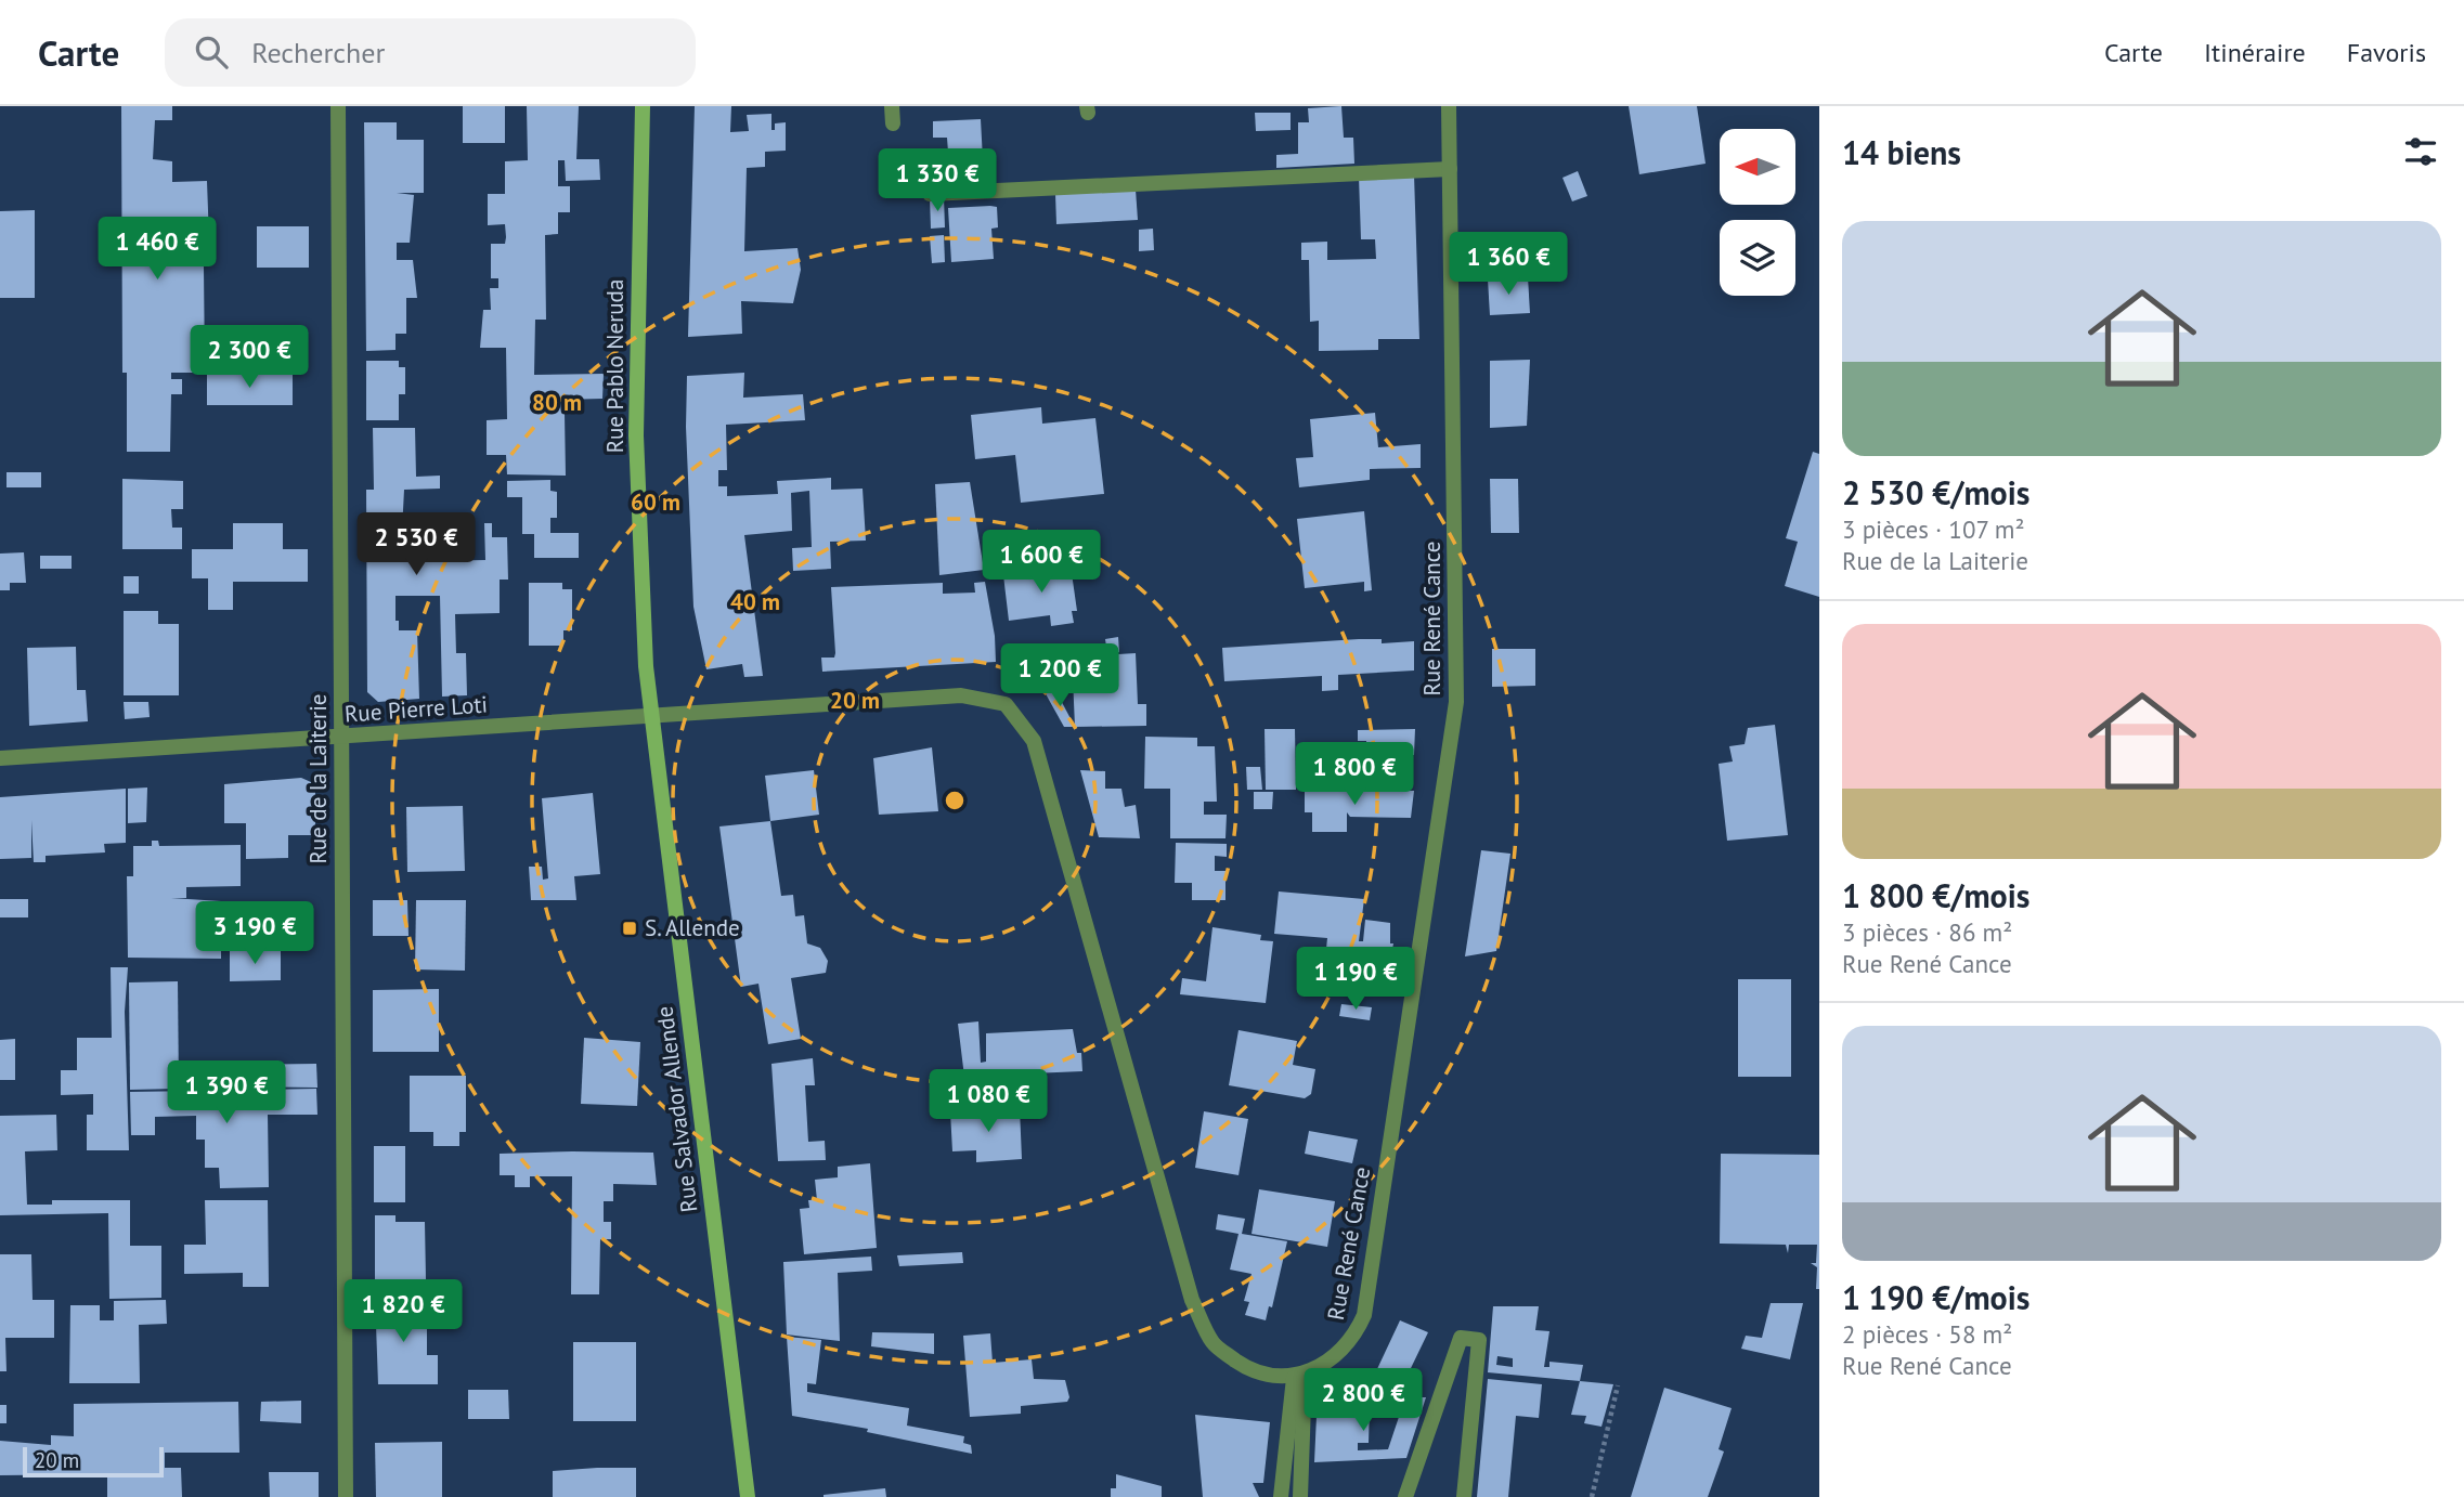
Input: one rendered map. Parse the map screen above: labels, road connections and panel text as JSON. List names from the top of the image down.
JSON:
{
  "streets": {
    "street": [
      "Rue Pablo Neruda",
      "Rue René Cance",
      "Rue Pierre Loti",
      "Rue de la Laiterie",
      "Rue Salvador Allende"
    ]
  },
  "crossings": [
    ["Rue Pablo Neruda", "Rue Pierre Loti"],
    ["Rue Pablo Neruda", "Rue Salvador Allende"],
    ["Rue Pierre Loti", "Rue de la Laiterie"],
    ["Rue Pierre Loti", "Rue Salvador Allende"]
  ],
  "places": {
    "transit": ["S. Allende"]
  },
  "scale_bar": "20 m",
  "north": "left",
  "page": {
    "header": "Carte",
    "search": "Rechercher",
    "nav": ["Carte", "Itinéraire", "Favoris"],
    "heading": "14 biens",
    "price": [
      "1 330 €",
      "1 460 €",
      "1 360 €",
      "2 300 €",
      "2 530 €",
      "1 600 €",
      "1 200 €",
      "1 800 €",
      "3 190 €",
      "1 190 €",
      "1 390 €",
      "1 080 €",
      "1 820 €",
      "2 800 €"
    ],
    "list": [
      {
        "name": "2 530 €/mois",
        "note": "3 pièces · 107 m² · Rue de la Laiterie"
      },
      {
        "name": "1 800 €/mois",
        "note": "3 pièces · 86 m² · Rue René Cance"
      },
      {
        "name": "1 190 €/mois",
        "note": "2 pièces · 58 m² · Rue René Cance"
      }
    ],
    "scale": "20 m"
  },
  "rings": [
    "80 m",
    "60 m",
    "40 m",
    "20 m"
  ]
}
